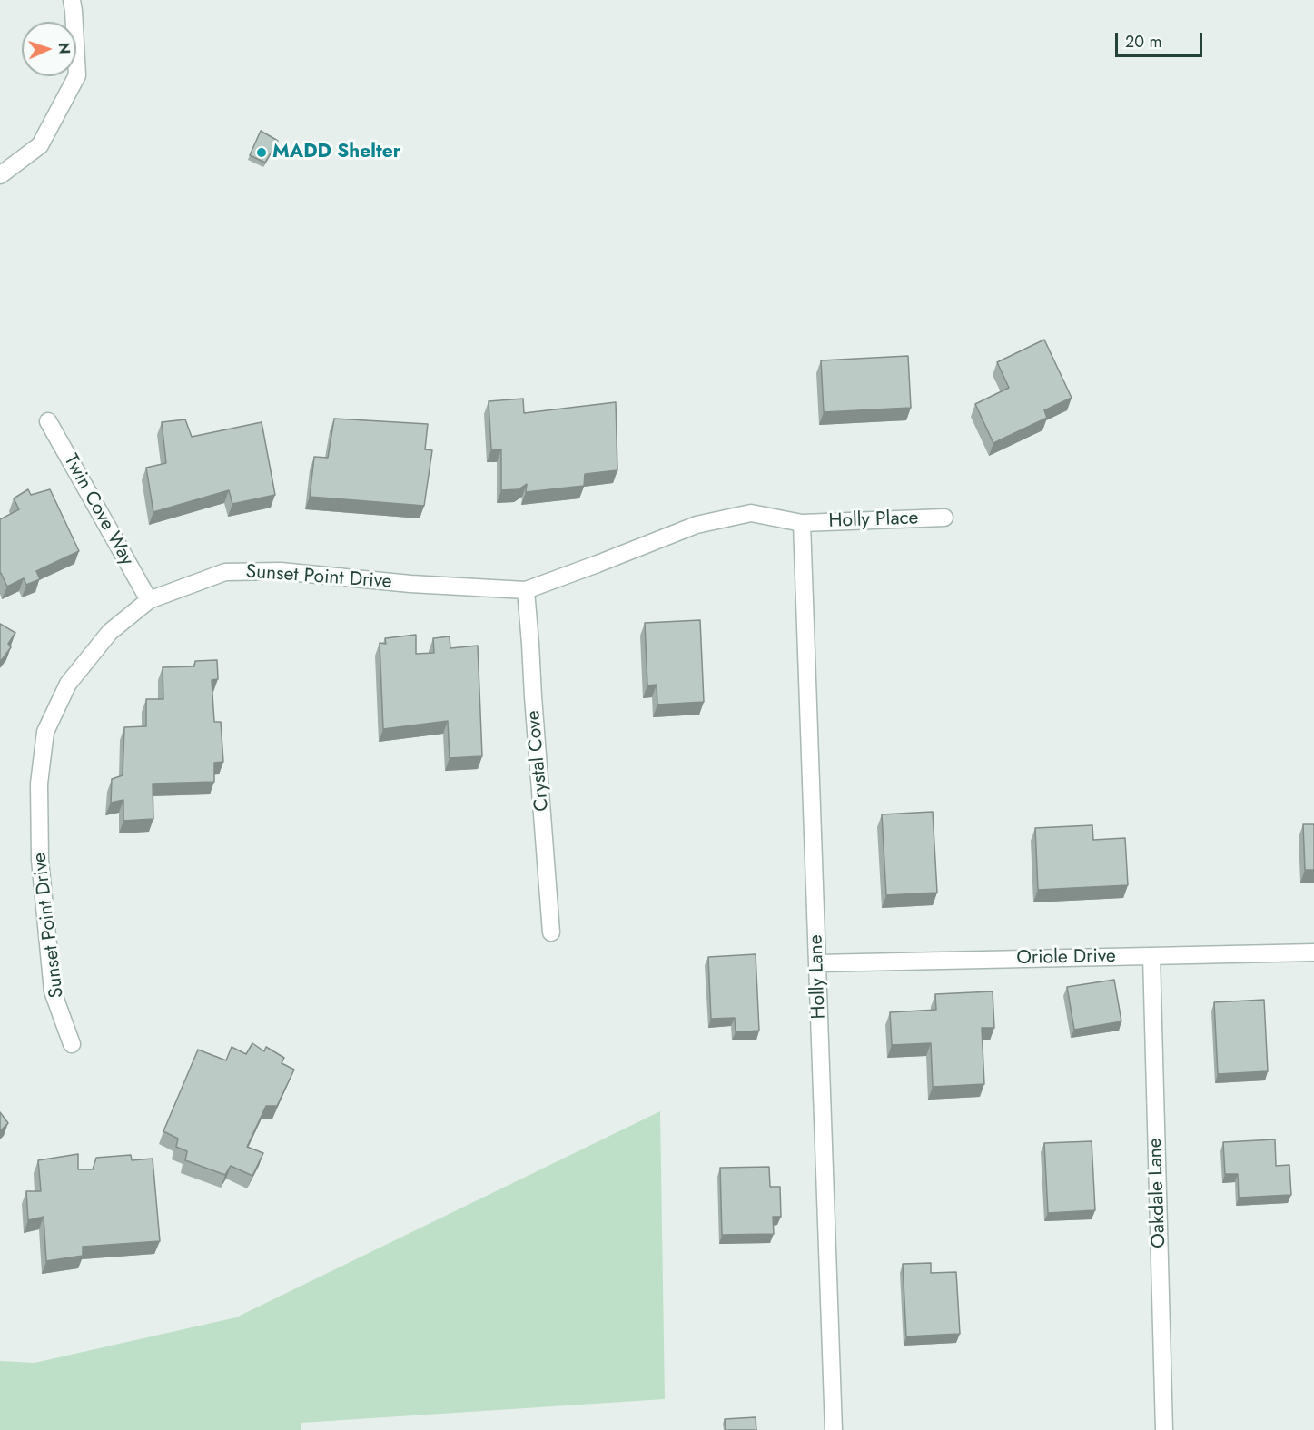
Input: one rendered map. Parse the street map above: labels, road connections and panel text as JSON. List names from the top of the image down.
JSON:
{
  "streets": {
    "street": [
      "Twin Cove Way",
      "Holly Place",
      "Sunset Point Drive",
      "Crystal Cove",
      "Oriole Drive",
      "Holly Lane",
      "Oakdale Lane"
    ]
  },
  "crossings": [
    ["Twin Cove Way", "Sunset Point Drive"],
    ["Holly Place", "Sunset Point Drive"],
    ["Holly Place", "Holly Lane"],
    ["Sunset Point Drive", "Crystal Cove"],
    ["Sunset Point Drive", "Holly Lane"],
    ["Oriole Drive", "Holly Lane"],
    ["Oriole Drive", "Oakdale Lane"]
  ],
  "places": ["MADD Shelter"],
  "scale_bar": "20 m",
  "north": "right"
}
